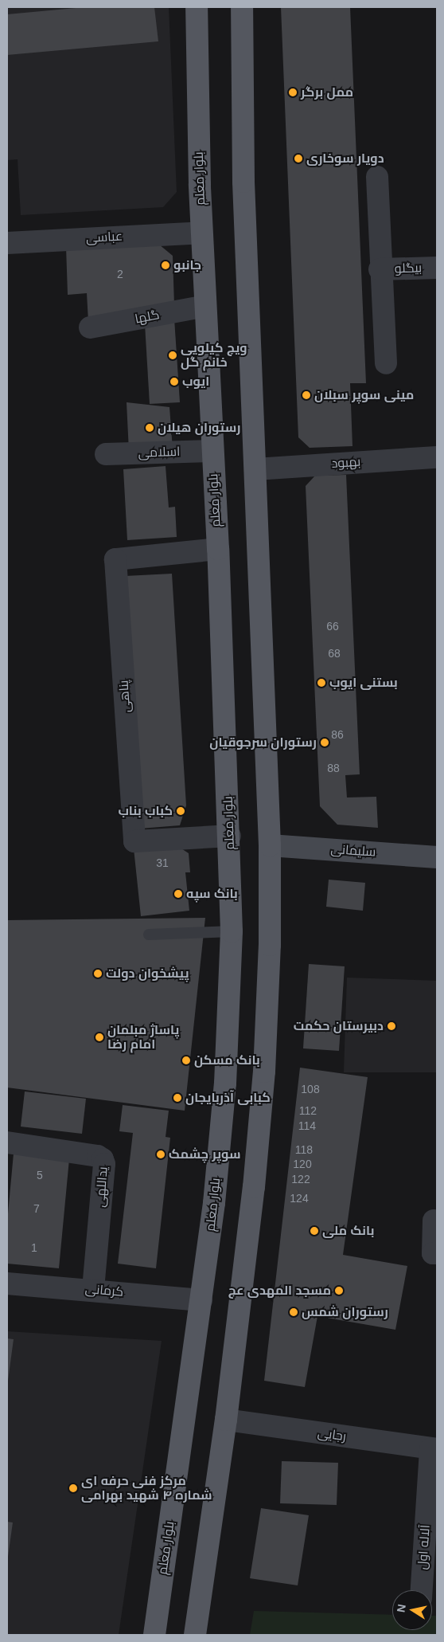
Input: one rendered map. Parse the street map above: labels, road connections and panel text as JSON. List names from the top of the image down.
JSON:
{
  "streets": {
    "main road": ["بلوار معلم", "سلیمانی"],
    "street": [
      "عباسی",
      "بیگلو",
      "گلها",
      "اسلامی",
      "بهبود",
      "پناهی",
      "یداللهی",
      "کرمانی",
      "رجایی",
      "آلاله اول"
    ]
  },
  "crossings": [
    ["بلوار معلم", "عباسی"],
    ["بلوار معلم", "گلها"],
    ["بلوار معلم", "اسلامی"],
    ["بلوار معلم", "پناهی"],
    ["بلوار معلم", "کرمانی"],
    ["یداللهی", "کرمانی"],
    ["رجایی", "آلاله اول"]
  ],
  "places": [
    "ممل برگر",
    "دویار سوخاری",
    "جانبو",
    "ویچ کیلویی خانم گل",
    "ایوب",
    "مینی سوپر سبلان",
    "رستوران هیلان",
    "بستنی ایوب",
    "رستوران سرجوقیان",
    "کباب بناب",
    "بانک سپه",
    "پیشخوان دولت",
    "دبیرستان حکمت",
    "پاساژ مبلمان امام رضا",
    "بانک مسکن",
    "کبابی آذربایجان",
    "سوپر چشمک",
    "بانک ملی",
    "مسجد المهدی عج",
    "رستوران شمس",
    "مرکز فنی حرفه ای شماره ۴ شهید بهرامی"
  ],
  "house_numbers": [
    "2",
    "66",
    "68",
    "86",
    "88",
    "31",
    "108",
    "112",
    "114",
    "118",
    "120",
    "5",
    "122",
    "124",
    "7",
    "1"
  ],
  "north": "left"
}
